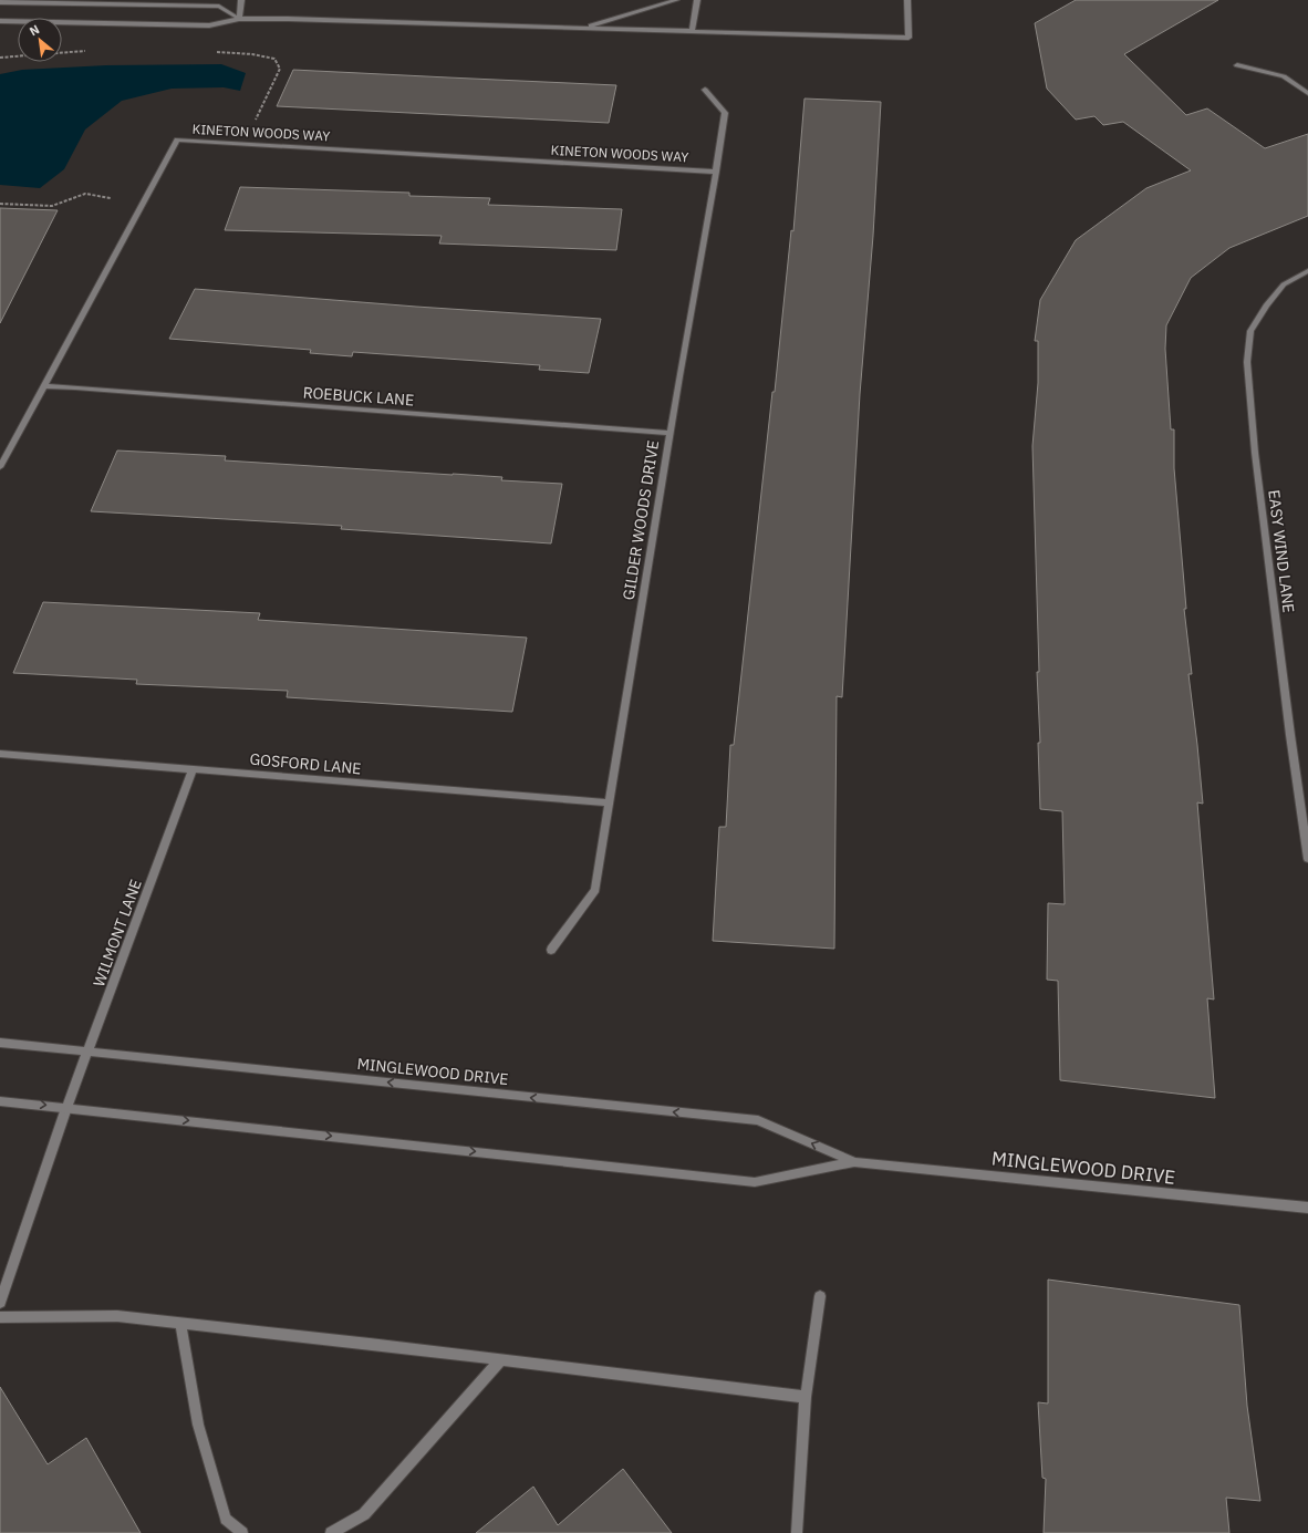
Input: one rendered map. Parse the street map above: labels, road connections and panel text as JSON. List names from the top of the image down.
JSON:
{
  "streets": {
    "street": [
      "KINETON WOODS WAY",
      "ROEBUCK LANE",
      "GILDER WOODS DRIVE",
      "EASY WIND LANE",
      "GOSFORD LANE",
      "WILMONT LANE",
      "MINGLEWOOD DRIVE"
    ]
  },
  "crossings": [
    ["KINETON WOODS WAY", "ROEBUCK LANE"],
    ["KINETON WOODS WAY", "GILDER WOODS DRIVE"],
    ["ROEBUCK LANE", "GILDER WOODS DRIVE"],
    ["GILDER WOODS DRIVE", "GOSFORD LANE"],
    ["GOSFORD LANE", "WILMONT LANE"],
    ["WILMONT LANE", "MINGLEWOOD DRIVE"]
  ],
  "north": "top left"
}
